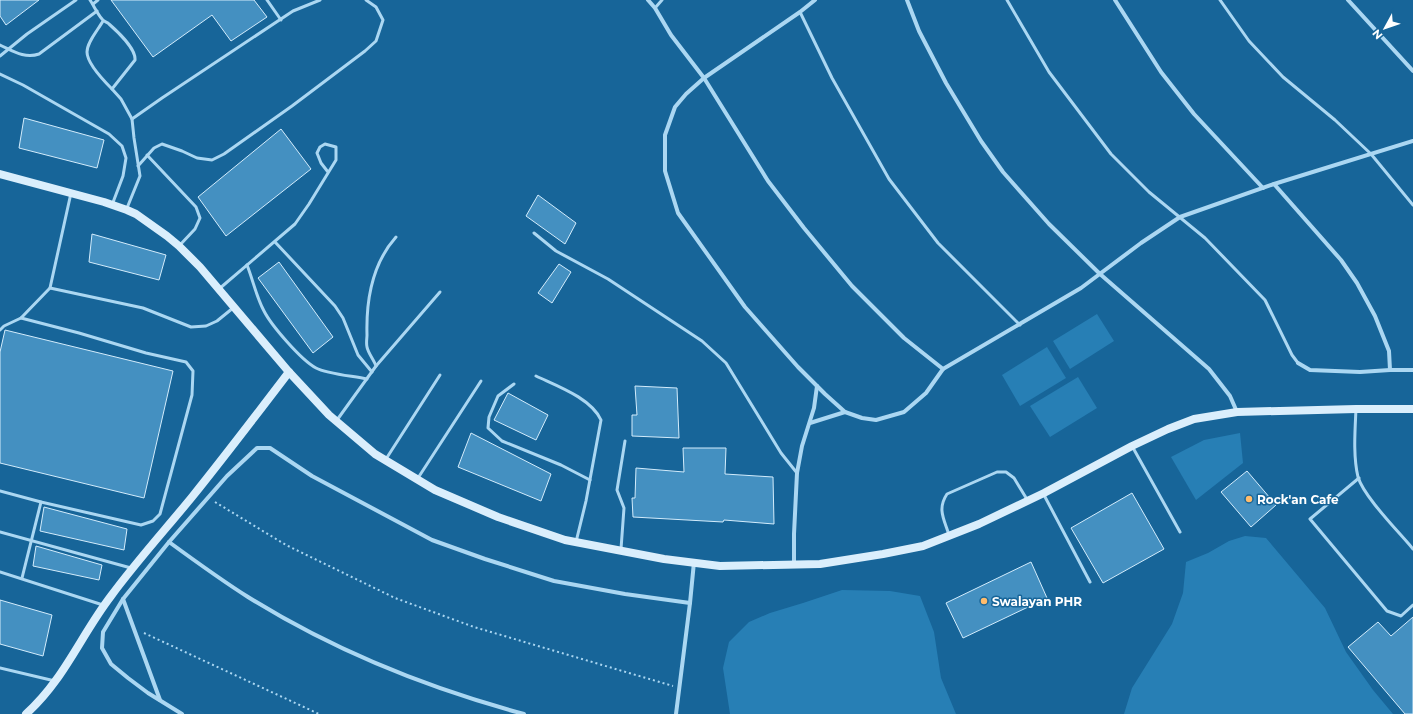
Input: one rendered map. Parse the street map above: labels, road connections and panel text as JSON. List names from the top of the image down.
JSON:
{
  "places": ["Rock'an Cafe", "Swalayan PHR"],
  "north": "bottom left"
}
